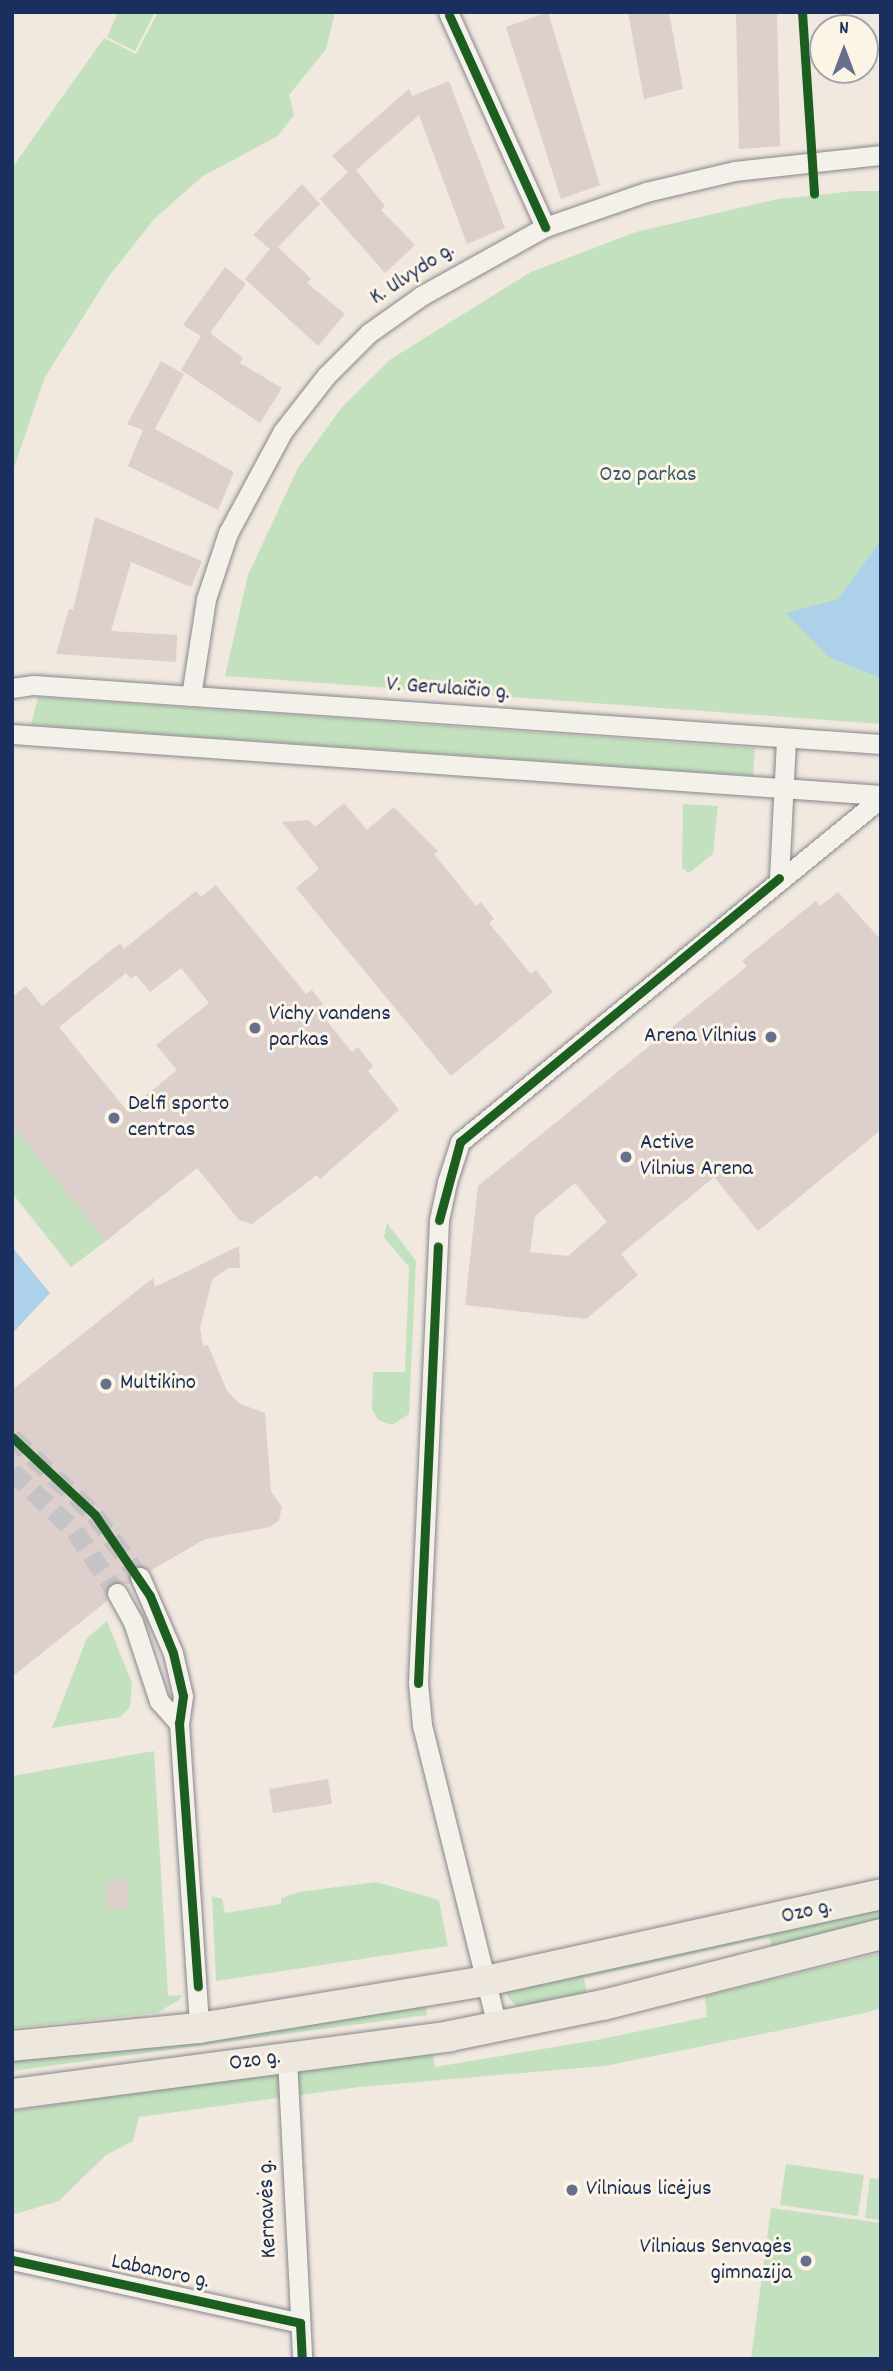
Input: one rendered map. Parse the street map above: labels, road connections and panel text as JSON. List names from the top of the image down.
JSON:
{
  "streets": {
    "main road": ["Ozo g."],
    "street": [
      "K. Ulvydo g.",
      "V. Gerulaičio g.",
      "Kernavės g.",
      "Labanoro g."
    ]
  },
  "crossings": [
    ["K. Ulvydo g.", "V. Gerulaičio g."],
    ["Ozo g.", "Kernavės g."],
    ["Kernavės g.", "Labanoro g."]
  ],
  "parks": ["Ozo parkas"],
  "places": [
    "Vichy vandens parkas",
    "Arena Vilnius",
    "Delfi sporto centras",
    "Active Vilnius Arena",
    "Multikino",
    "Vilniaus licėjus",
    "Vilniaus Senvagės gimnazija"
  ],
  "north": "top"
}
